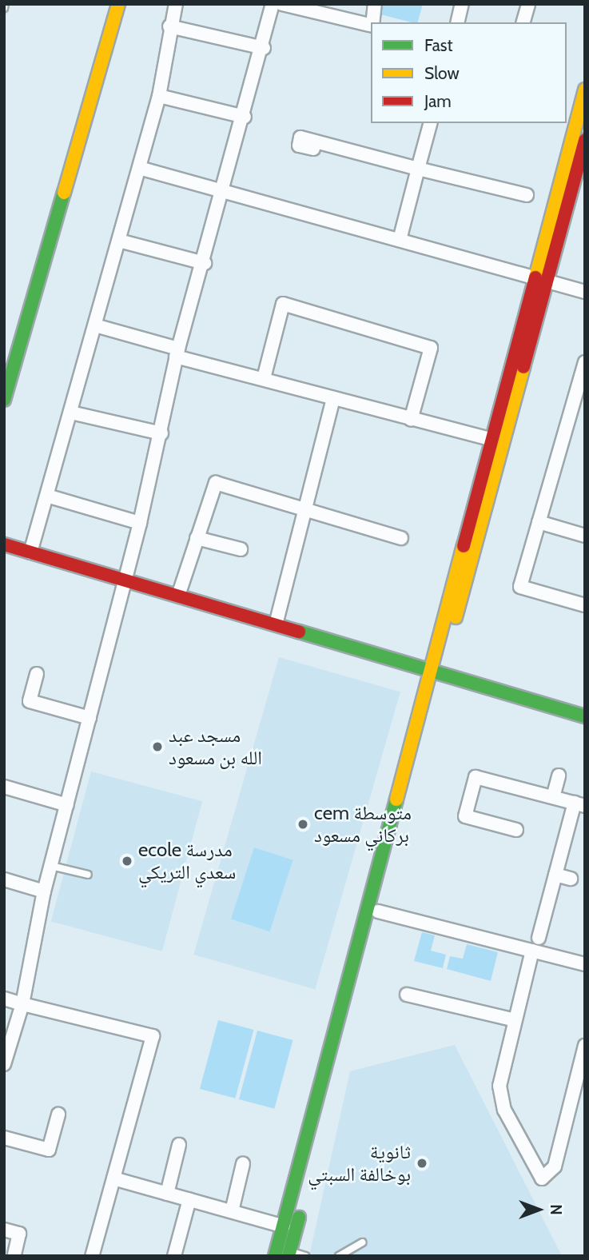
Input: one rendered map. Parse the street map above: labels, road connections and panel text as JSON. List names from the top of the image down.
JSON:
{
  "places": [
    "مسجد عبد الله بن مسعود",
    "cem متوسطة بركاني مسعود",
    "ecole مدرسة سعدي التريكي",
    "ثانوية بوخالفة السبتي"
  ],
  "legend": ["Fast", "Slow", "Jam"],
  "north": "right"
}
